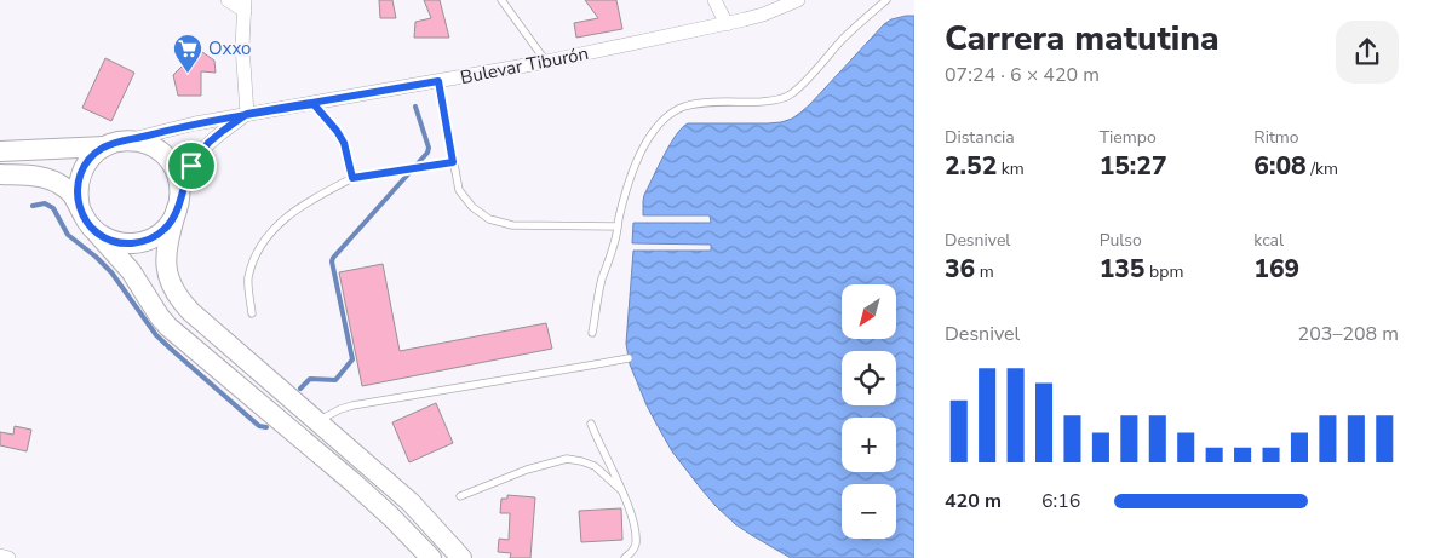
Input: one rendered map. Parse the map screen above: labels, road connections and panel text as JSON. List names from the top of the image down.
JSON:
{
  "streets": {
    "street": ["Bulevar Tiburón"]
  },
  "places": {
    "supermarket": ["Oxxo"]
  },
  "north": "bottom left",
  "page": {
    "heading": ["Carrera matutina", "07:24 · 6 × 420 m"],
    "stats": [
      ["Distancia", "2.52 km"],
      ["Tiempo", "15:27"],
      ["Ritmo", "6:08 /km"],
      ["Desnivel", "36 m"],
      ["Pulso", "135 bpm"],
      ["kcal", "169"]
    ],
    "map_buttons": ["+", "−"],
    "chart": ["Desnivel", "203–208 m"],
    "list": [
      {
        "name": "420 m",
        "note": "6:16"
      }
    ]
  }
}
